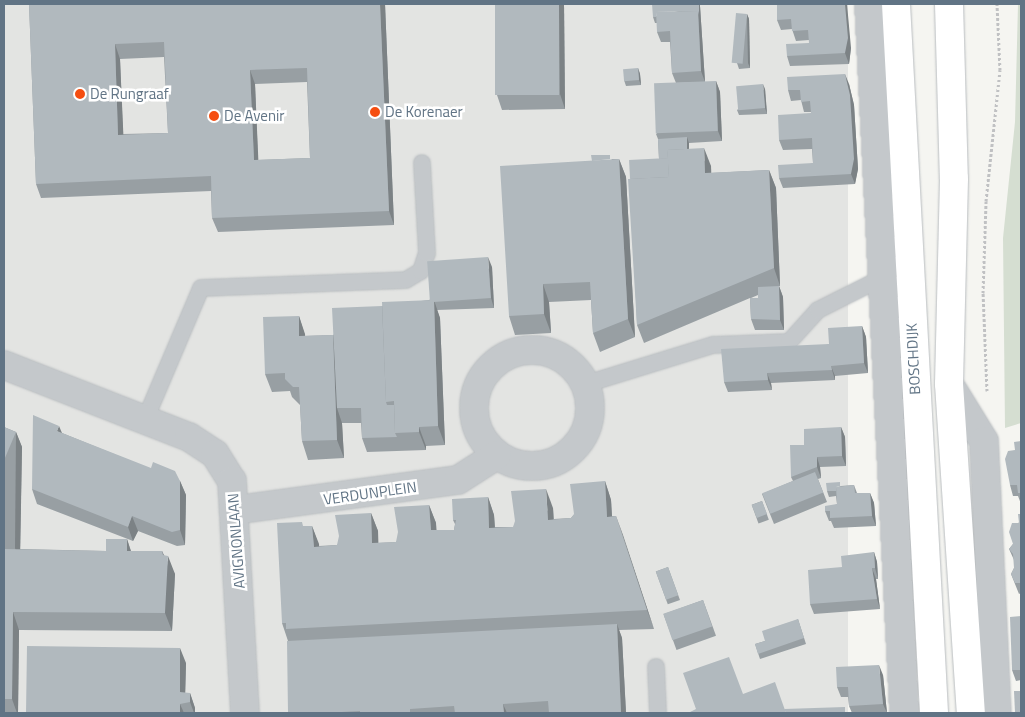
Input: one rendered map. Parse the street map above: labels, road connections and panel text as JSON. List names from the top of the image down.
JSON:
{
  "streets": {
    "main road": ["BOSCHDIJK"],
    "street": ["VERDUNPLEIN", "AVIGNONLAAN"]
  },
  "crossings": [
    ["VERDUNPLEIN", "AVIGNONLAAN"]
  ],
  "places": ["De Rungraaf", "De Korenaer", "De Avenir"]
}
